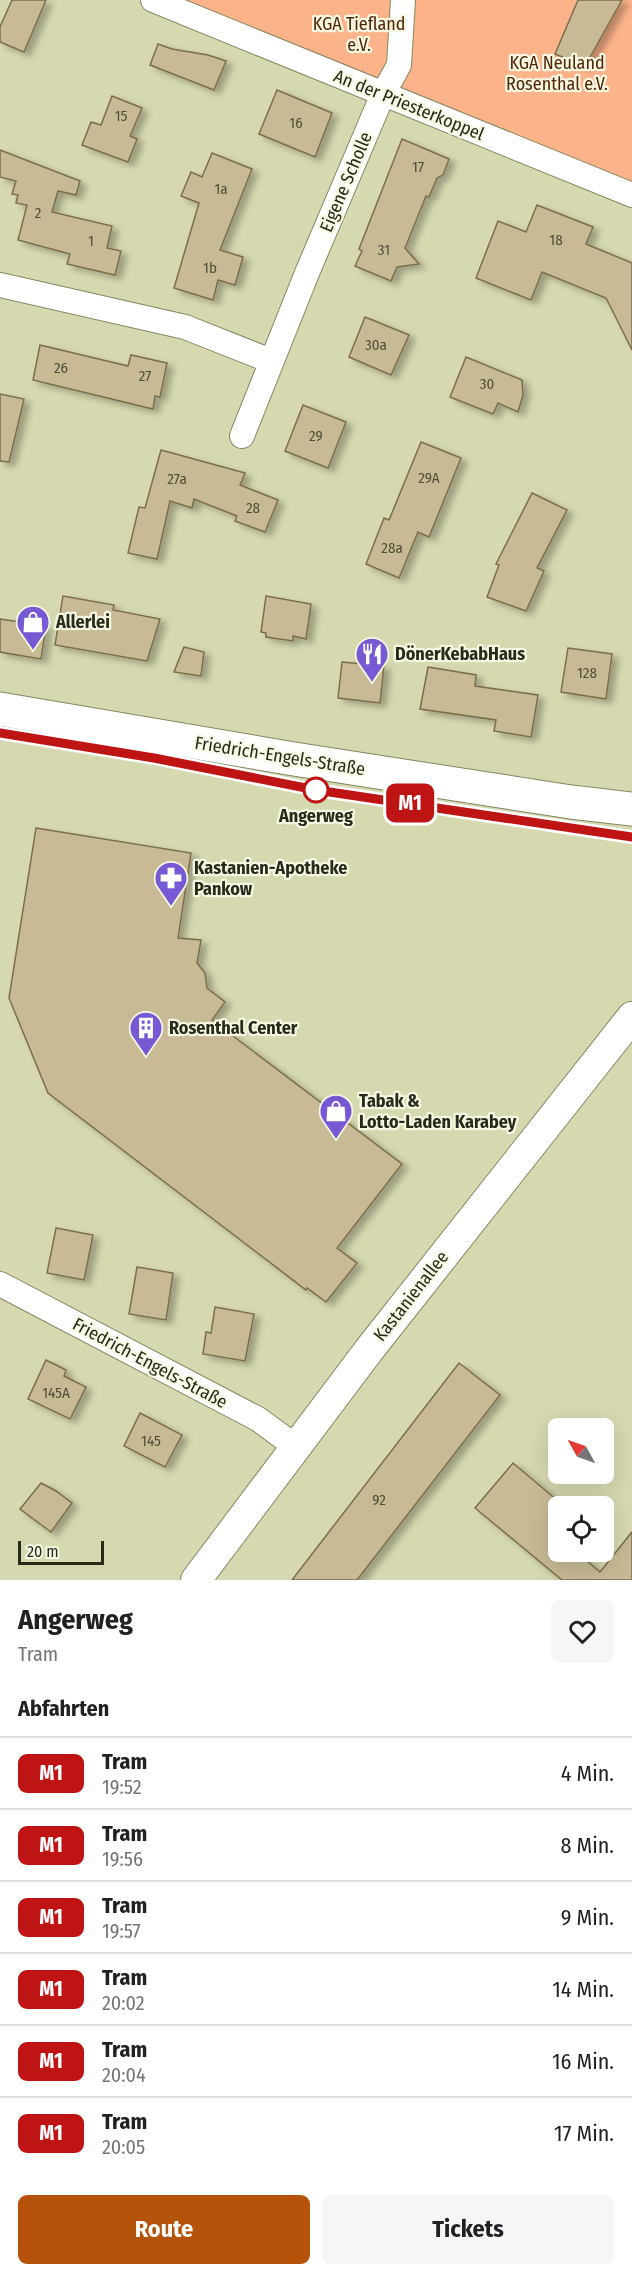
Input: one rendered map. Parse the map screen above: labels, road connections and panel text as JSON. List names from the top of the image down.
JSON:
{
  "streets": {
    "main road": ["Friedrich-Engels-Straße"],
    "street": ["An der Priesterkoppel", "Eigene Scholle", "Kastanienallee"]
  },
  "crossings": [
    ["An der Priesterkoppel", "Eigene Scholle"],
    ["Friedrich-Engels-Straße", "Kastanienallee"]
  ],
  "parks": ["KGA Tiefland e.V.", "KGA Neuland Rosenthal e.V."],
  "places": {
    "shop": ["Allerlei", "Tabak & Lotto-Laden Karabey"],
    "restaurant": ["DönerKebabHaus"],
    "other": ["Angerweg"],
    "pharmacy": ["Kastanien-Apotheke Pankow"],
    "building": ["Rosenthal Center"]
  },
  "lines": ["tram line M1"],
  "house_numbers": [
    "15",
    "16",
    "17",
    "1a",
    "2",
    "18",
    "1",
    "31",
    "1b",
    "30a",
    "26",
    "27",
    "30",
    "29",
    "29A",
    "27a",
    "28",
    "28a",
    "128",
    "145A",
    "145",
    "92"
  ],
  "scale_bar": "20 m",
  "north": "top left",
  "page": {
    "on_map": "M1",
    "scale": "20 m",
    "heading": [
      ["Angerweg", "Tram"],
      "Abfahrten"
    ],
    "list": [
      {
        "mark": "M1",
        "name": "Tram",
        "note": "19:52",
        "value": "4 Min."
      },
      {
        "mark": "M1",
        "name": "Tram",
        "note": "19:56",
        "value": "8 Min."
      },
      {
        "mark": "M1",
        "name": "Tram",
        "note": "19:57",
        "value": "9 Min."
      },
      {
        "mark": "M1",
        "name": "Tram",
        "note": "20:02",
        "value": "14 Min."
      },
      {
        "mark": "M1",
        "name": "Tram",
        "note": "20:04",
        "value": "16 Min."
      },
      {
        "mark": "M1",
        "name": "Tram",
        "note": "20:05",
        "value": "17 Min."
      }
    ],
    "buttons": ["Route", "Tickets"]
  }
}
